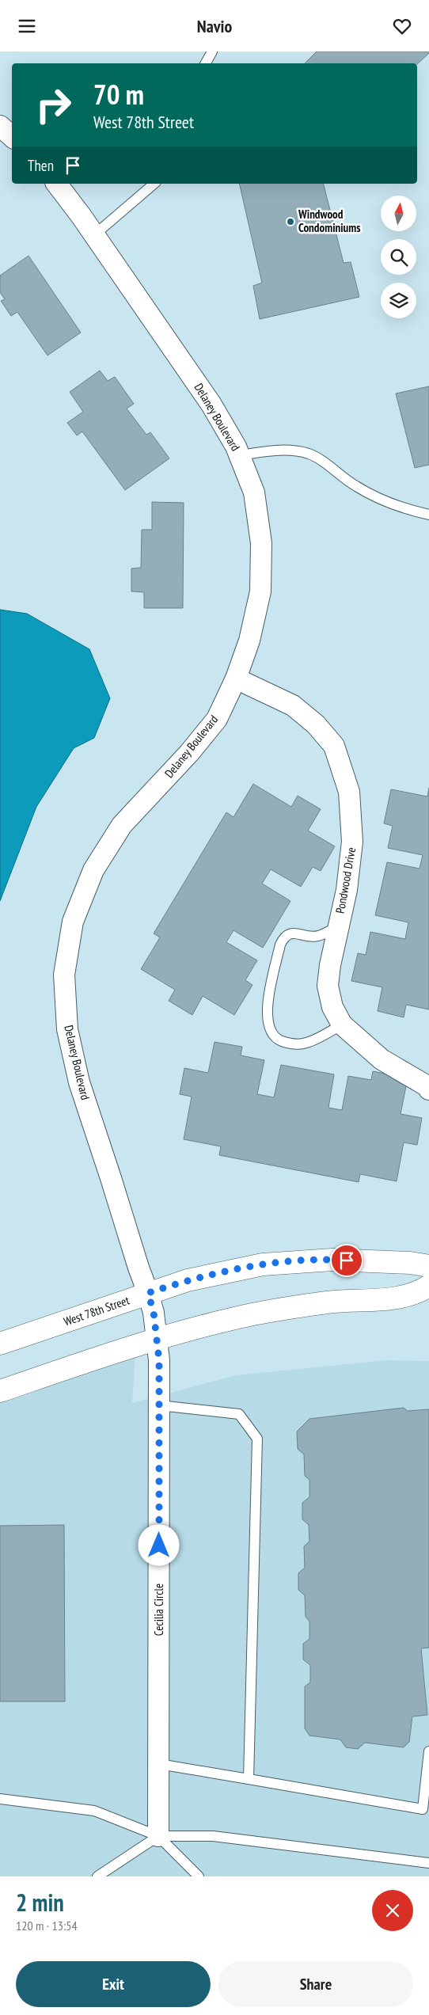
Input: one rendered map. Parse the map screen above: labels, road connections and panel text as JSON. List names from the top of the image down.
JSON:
{
  "streets": {
    "street": [
      "Delaney Boulevard",
      "Pondwood Drive",
      "West 78th Street",
      "Cecilia Circle"
    ]
  },
  "crossings": [
    ["Delaney Boulevard", "Pondwood Drive"],
    ["Delaney Boulevard", "West 78th Street"],
    ["Delaney Boulevard", "Cecilia Circle"],
    ["West 78th Street", "Cecilia Circle"]
  ],
  "places": ["Windwood Condominiums"],
  "north": "top",
  "page": {
    "header": "Navio",
    "turn": ["70 m", "West 78th Street"],
    "then": "Then",
    "heading": ["2 min", "120 m · 13:54"],
    "buttons": ["Exit", "Share"]
  }
}
